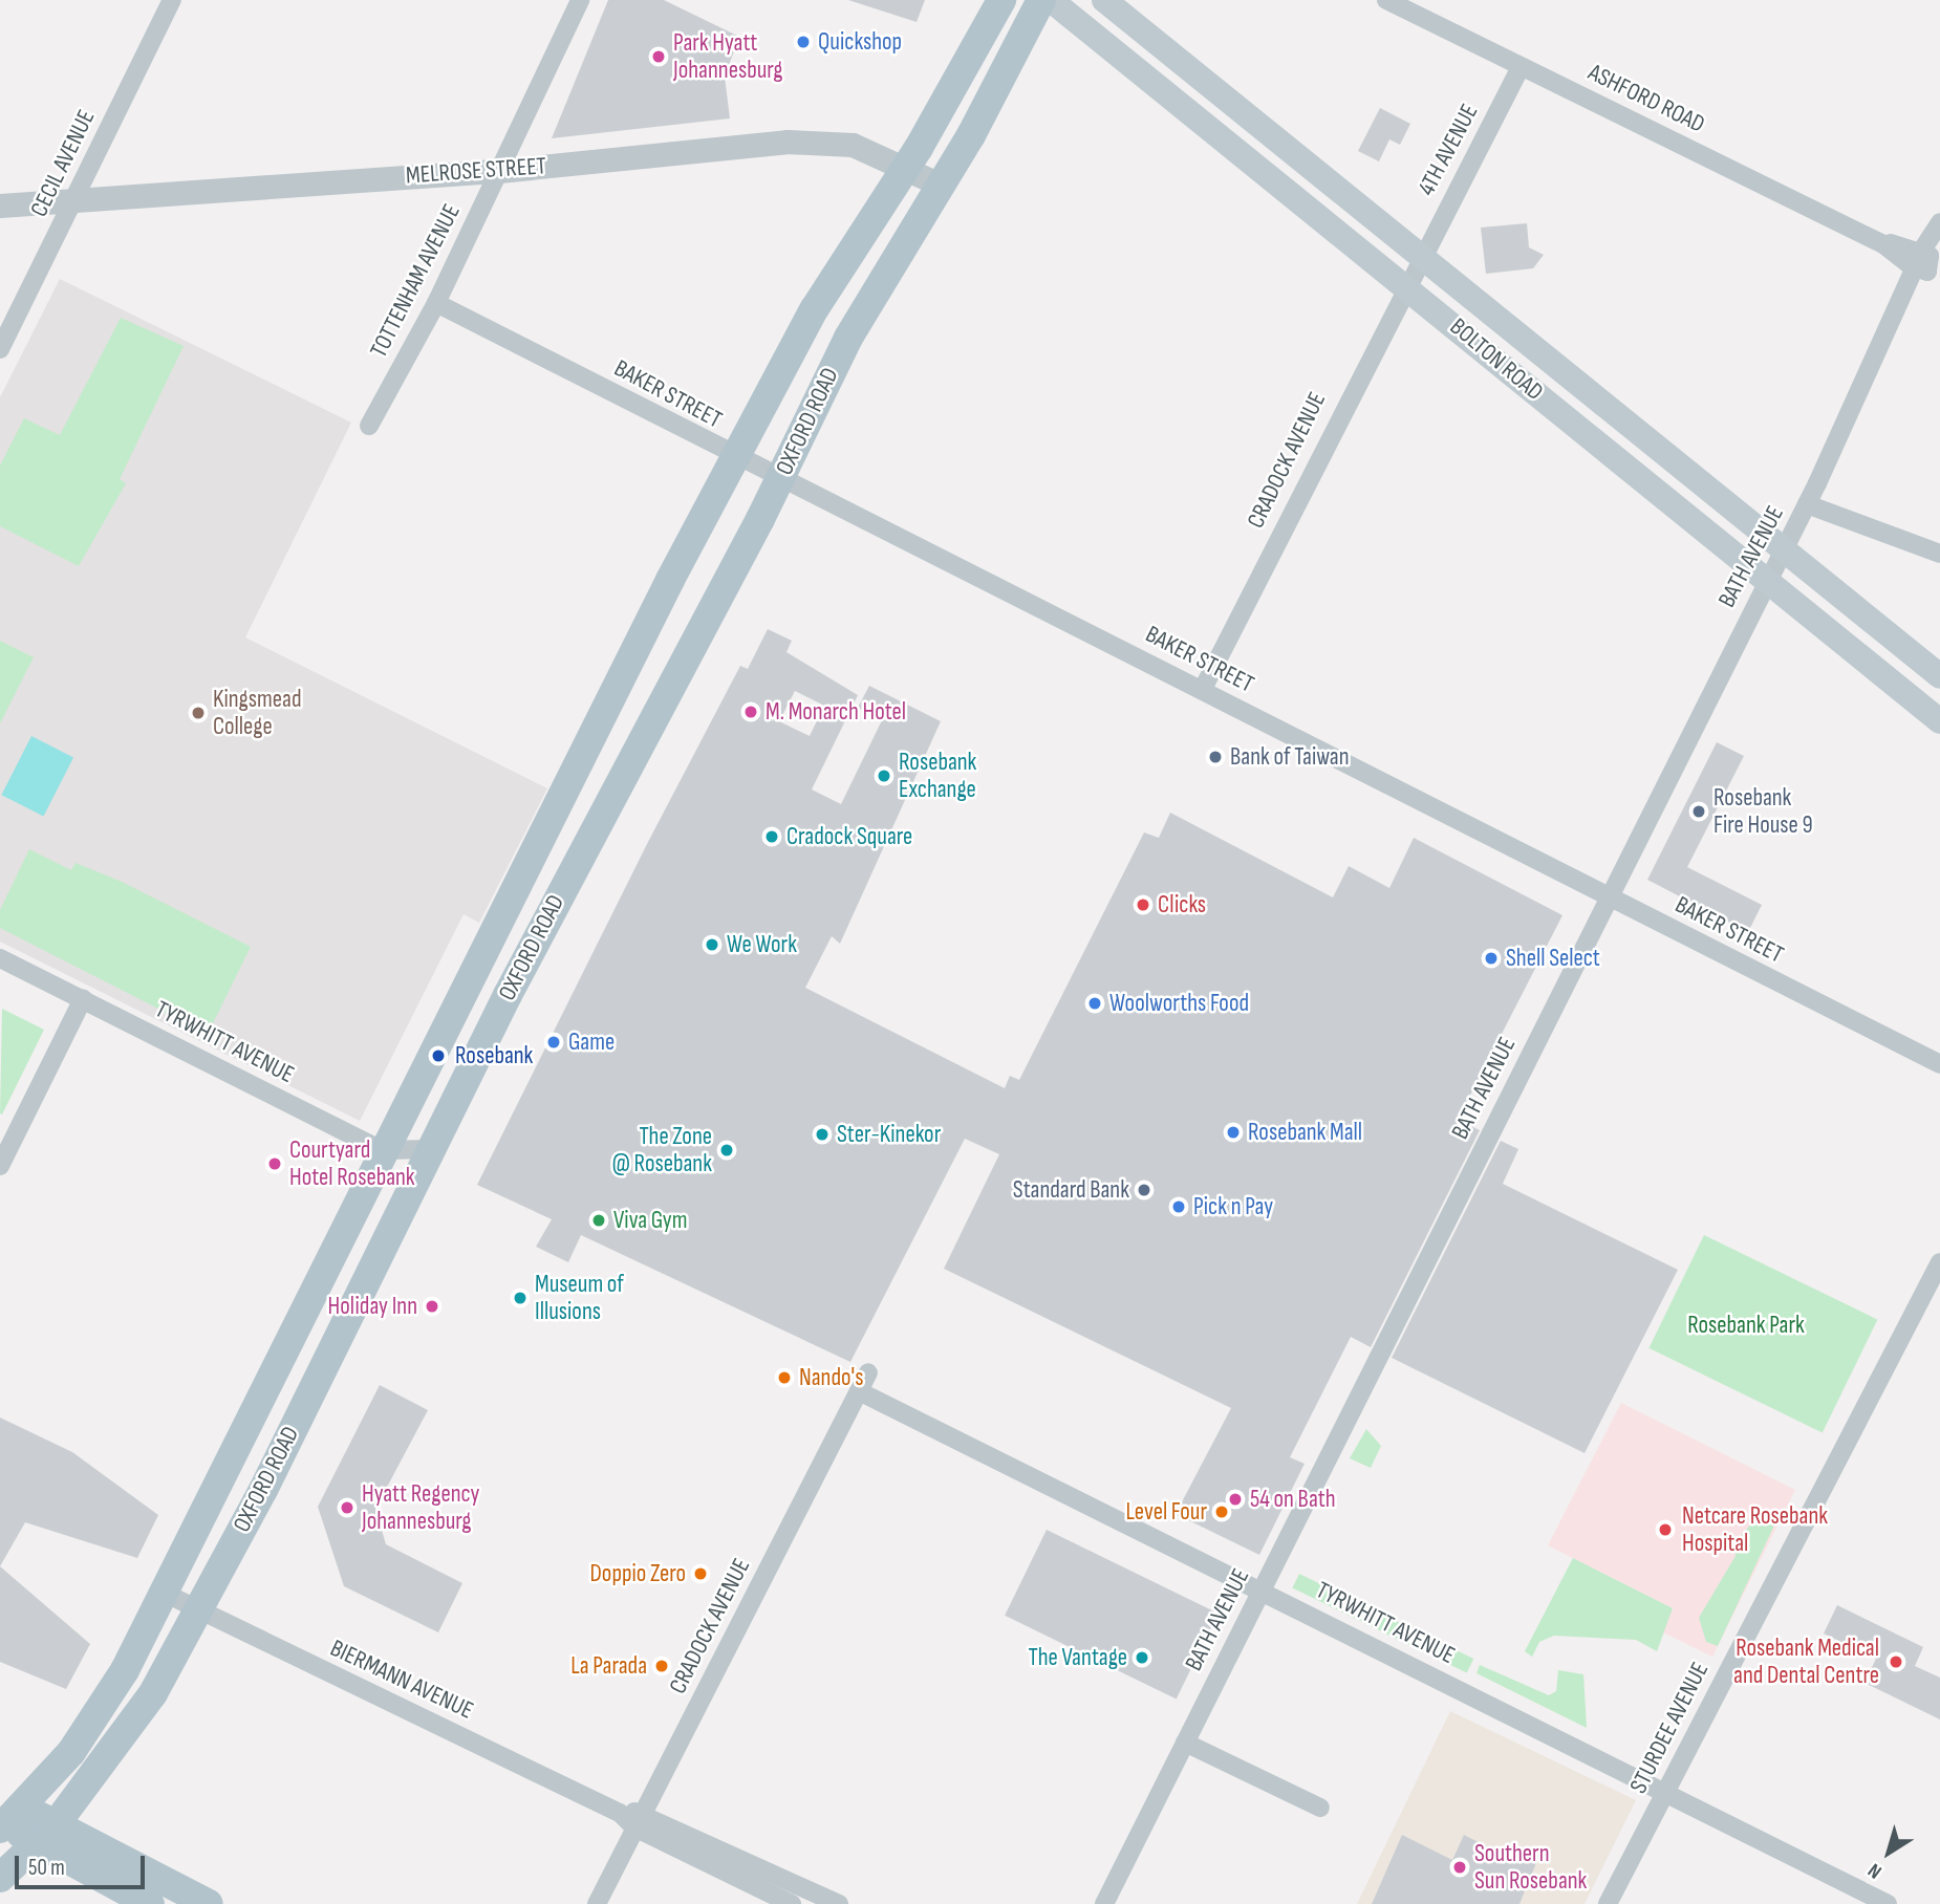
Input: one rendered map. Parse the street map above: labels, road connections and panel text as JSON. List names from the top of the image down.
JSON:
{
  "streets": {
    "main road": ["BOLTON ROAD", "OXFORD ROAD"],
    "street": [
      "ASHFORD ROAD",
      "4TH AVENUE",
      "CECIL AVENUE",
      "MELROSE STREET",
      "TOTTENHAM AVENUE",
      "BAKER STREET",
      "CRADOCK AVENUE",
      "BATH AVENUE",
      "TYRWHITT AVENUE",
      "BIERMANN AVENUE",
      "STURDEE AVENUE"
    ]
  },
  "crossings": [
    ["ASHFORD ROAD", "4TH AVENUE"],
    ["ASHFORD ROAD", "BATH AVENUE"],
    ["4TH AVENUE", "BOLTON ROAD"],
    ["4TH AVENUE", "CRADOCK AVENUE"],
    ["CECIL AVENUE", "MELROSE STREET"],
    ["MELROSE STREET", "TOTTENHAM AVENUE"],
    ["MELROSE STREET", "OXFORD ROAD"],
    ["TOTTENHAM AVENUE", "BAKER STREET"],
    ["BOLTON ROAD", "CRADOCK AVENUE"],
    ["BOLTON ROAD", "BATH AVENUE"],
    ["BAKER STREET", "OXFORD ROAD"],
    ["BAKER STREET", "CRADOCK AVENUE"],
    ["BAKER STREET", "BATH AVENUE"],
    ["OXFORD ROAD", "TYRWHITT AVENUE"],
    ["OXFORD ROAD", "BIERMANN AVENUE"],
    ["CRADOCK AVENUE", "TYRWHITT AVENUE"],
    ["CRADOCK AVENUE", "BIERMANN AVENUE"],
    ["BATH AVENUE", "TYRWHITT AVENUE"],
    ["TYRWHITT AVENUE", "STURDEE AVENUE"]
  ],
  "parks": ["Rosebank Park"],
  "places": [
    "Quickshop",
    "Park Hyatt Johannesburg",
    "M. Monarch Hotel",
    "Kingsmead College",
    "Bank of Taiwan",
    "Rosebank Exchange",
    "Rosebank Fire House 9",
    "Cradock Square",
    "Clicks",
    "We Work",
    "Shell Select",
    "Woolworths Food",
    "Game",
    "Rosebank",
    "Rosebank Mall",
    "Ster-Kinekor",
    "The Zone @ Rosebank",
    "Courtyard Hotel Rosebank",
    "Standard Bank",
    "Pick n Pay",
    "Viva Gym",
    "Museum of Illusions",
    "Holiday Inn",
    "Nando's",
    "54 on Bath",
    "Hyatt Regency Johannesburg",
    "Level Four",
    "Netcare Rosebank Hospital",
    "Doppio Zero",
    "The Vantage",
    "Rosebank Medical and Dental Centre",
    "La Parada",
    "Southern Sun Rosebank"
  ],
  "scale_bar": "50 m",
  "north": "bottom left"
}
